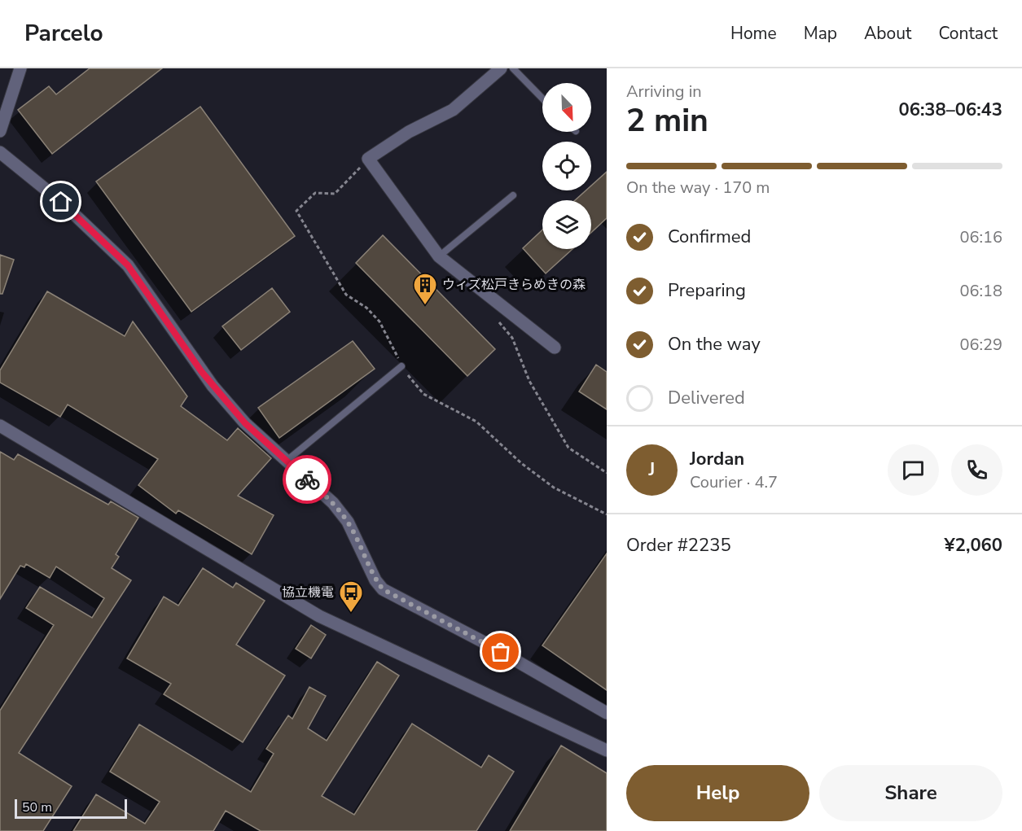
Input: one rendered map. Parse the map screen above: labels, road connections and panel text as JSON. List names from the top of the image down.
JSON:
{
  "places": {
    "building": ["ウィズ松戸きらめきの森"],
    "bus stop": ["協立機電"]
  },
  "scale_bar": "50 m",
  "north": "bottom right",
  "page": {
    "header": "Parcelo",
    "nav": [
      "Home",
      "Map",
      "About",
      "Contact"
    ],
    "heading": ["2 min", "Arriving in", "06:38–06:43"],
    "panel": [
      "Jordan",
      "Courier · 4.7",
      "Order #2235",
      "¥2,060"
    ],
    "bar": "On the way · 170 m",
    "list": [
      ["Confirmed", "06:16"],
      ["Preparing", "06:18"],
      ["On the way", "06:29"],
      "Delivered"
    ],
    "round": "J",
    "buttons": ["Help", "Share"],
    "scale": "50 m"
  }
}
